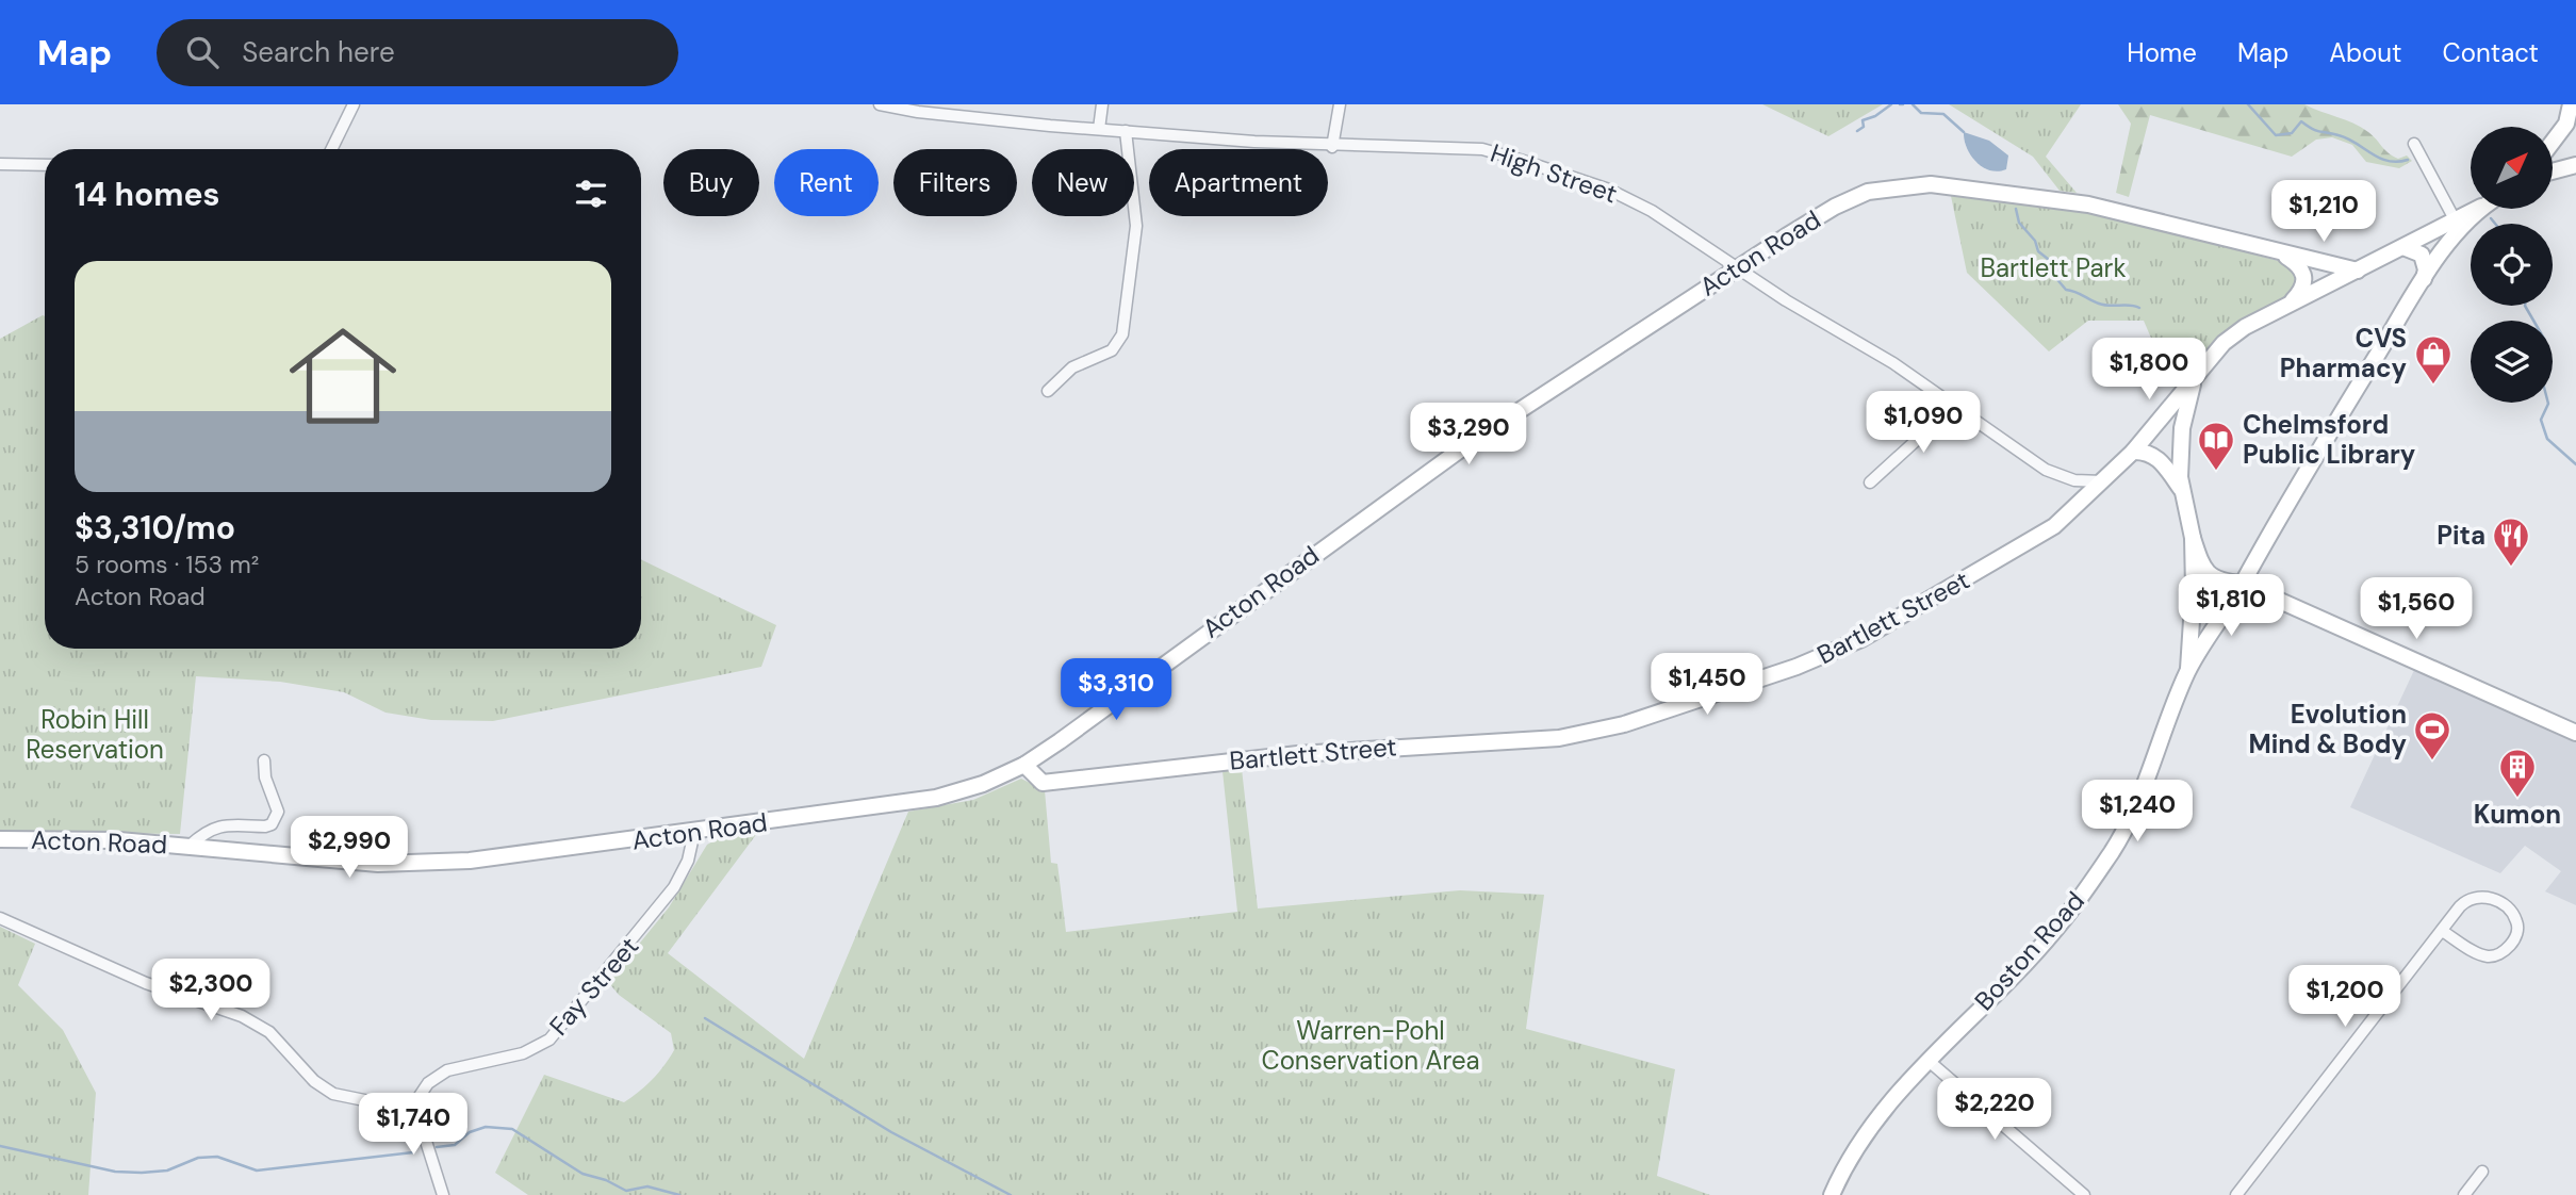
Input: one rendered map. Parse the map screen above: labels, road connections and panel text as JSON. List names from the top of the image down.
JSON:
{
  "streets": {
    "main road": ["Acton Road", "Bartlett Street", "Boston Road"],
    "street": ["High Street", "Fay Street"]
  },
  "crossings": [
    ["High Street", "Acton Road"],
    ["High Street", "Bartlett Street"],
    ["Acton Road", "Bartlett Street"],
    ["Acton Road", "Fay Street"]
  ],
  "parks": ["Bartlett Park", "Robin Hill Reservation", "Warren-Pohl Conservation Area"],
  "places": {
    "shop": ["CVS Pharmacy"],
    "library": ["Chelmsford Public Library"],
    "restaurant": ["Pita"],
    "sports": ["Evolution Mind & Body"],
    "building": ["Kumon"]
  },
  "north": "top right",
  "page": {
    "header": "Map",
    "search": "Search here",
    "nav": [
      "Home",
      "Map",
      "About",
      "Contact"
    ],
    "chip": [
      "Buy",
      "Rent",
      "Filters",
      "New",
      "Apartment"
    ],
    "heading": "14 homes",
    "price": [
      "$1,210",
      "$1,800",
      "$1,090",
      "$3,290",
      "$1,810",
      "$1,560",
      "$1,450",
      "$3,310",
      "$1,240",
      "$2,990",
      "$2,300",
      "$1,200",
      "$2,220",
      "$1,740"
    ],
    "list": [
      {
        "name": "$3,310/mo",
        "note": "5 rooms · 153 m² · Acton Road"
      }
    ]
  }
}
